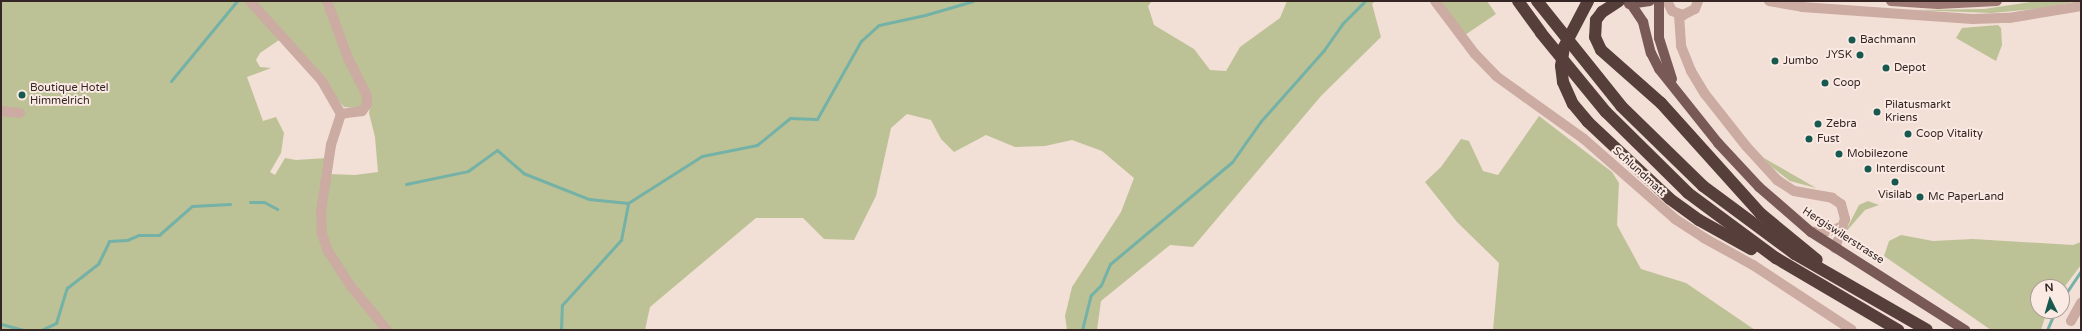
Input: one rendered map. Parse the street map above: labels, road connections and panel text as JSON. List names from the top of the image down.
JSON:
{
  "streets": {
    "main road": ["Hergiswilerstrasse"],
    "street": ["Schlundmatt"]
  },
  "places": [
    "Bachmann",
    "JYSK",
    "Jumbo",
    "Depot",
    "Coop",
    "Boutique Hotel Himmelrich",
    "Pilatusmarkt Kriens",
    "Zebra",
    "Coop Vitality",
    "Fust",
    "Mobilezone",
    "Interdiscount",
    "Visilab",
    "Mc PaperLand"
  ],
  "north": "top"
}
